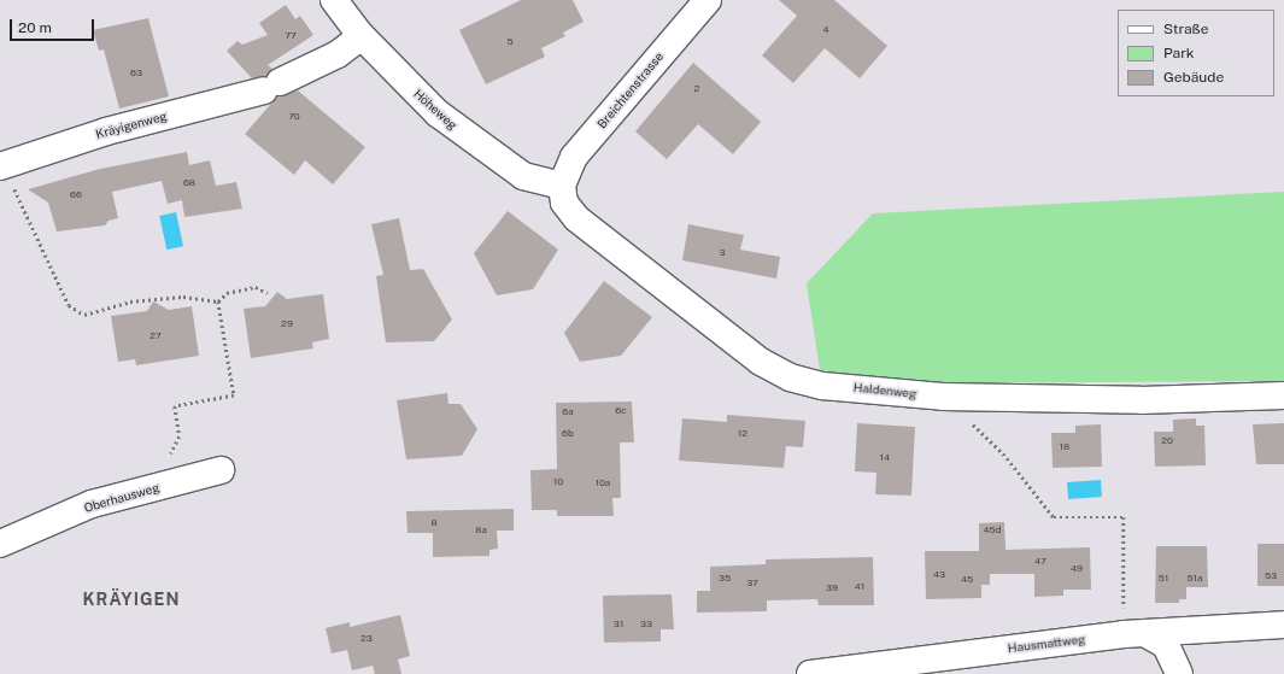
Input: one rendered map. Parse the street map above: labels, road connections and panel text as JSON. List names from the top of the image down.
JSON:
{
  "streets": {
    "street": [
      "Breichtenstrasse",
      "Höheweg",
      "Kräyigenweg",
      "Haldenweg",
      "Oberhausweg",
      "Hausmattweg"
    ]
  },
  "crossings": [
    ["Breichtenstrasse", "Höheweg"],
    ["Breichtenstrasse", "Haldenweg"],
    ["Höheweg", "Kräyigenweg"],
    ["Höheweg", "Haldenweg"]
  ],
  "districts": ["KRÄYIGEN"],
  "house_numbers": [
    "4",
    "77",
    "5",
    "63",
    "2",
    "70",
    "68",
    "66",
    "3",
    "29",
    "27",
    "6c",
    "6a",
    "6b",
    "12",
    "20",
    "18",
    "14",
    "10",
    "10a",
    "8",
    "8a",
    "45d",
    "47",
    "49",
    "43",
    "53",
    "35",
    "51",
    "51a",
    "45",
    "37",
    "41",
    "39",
    "31",
    "33",
    "23"
  ],
  "legend": ["Straße", "Park", "Gebäude"],
  "scale_bar": "20 m"
}
